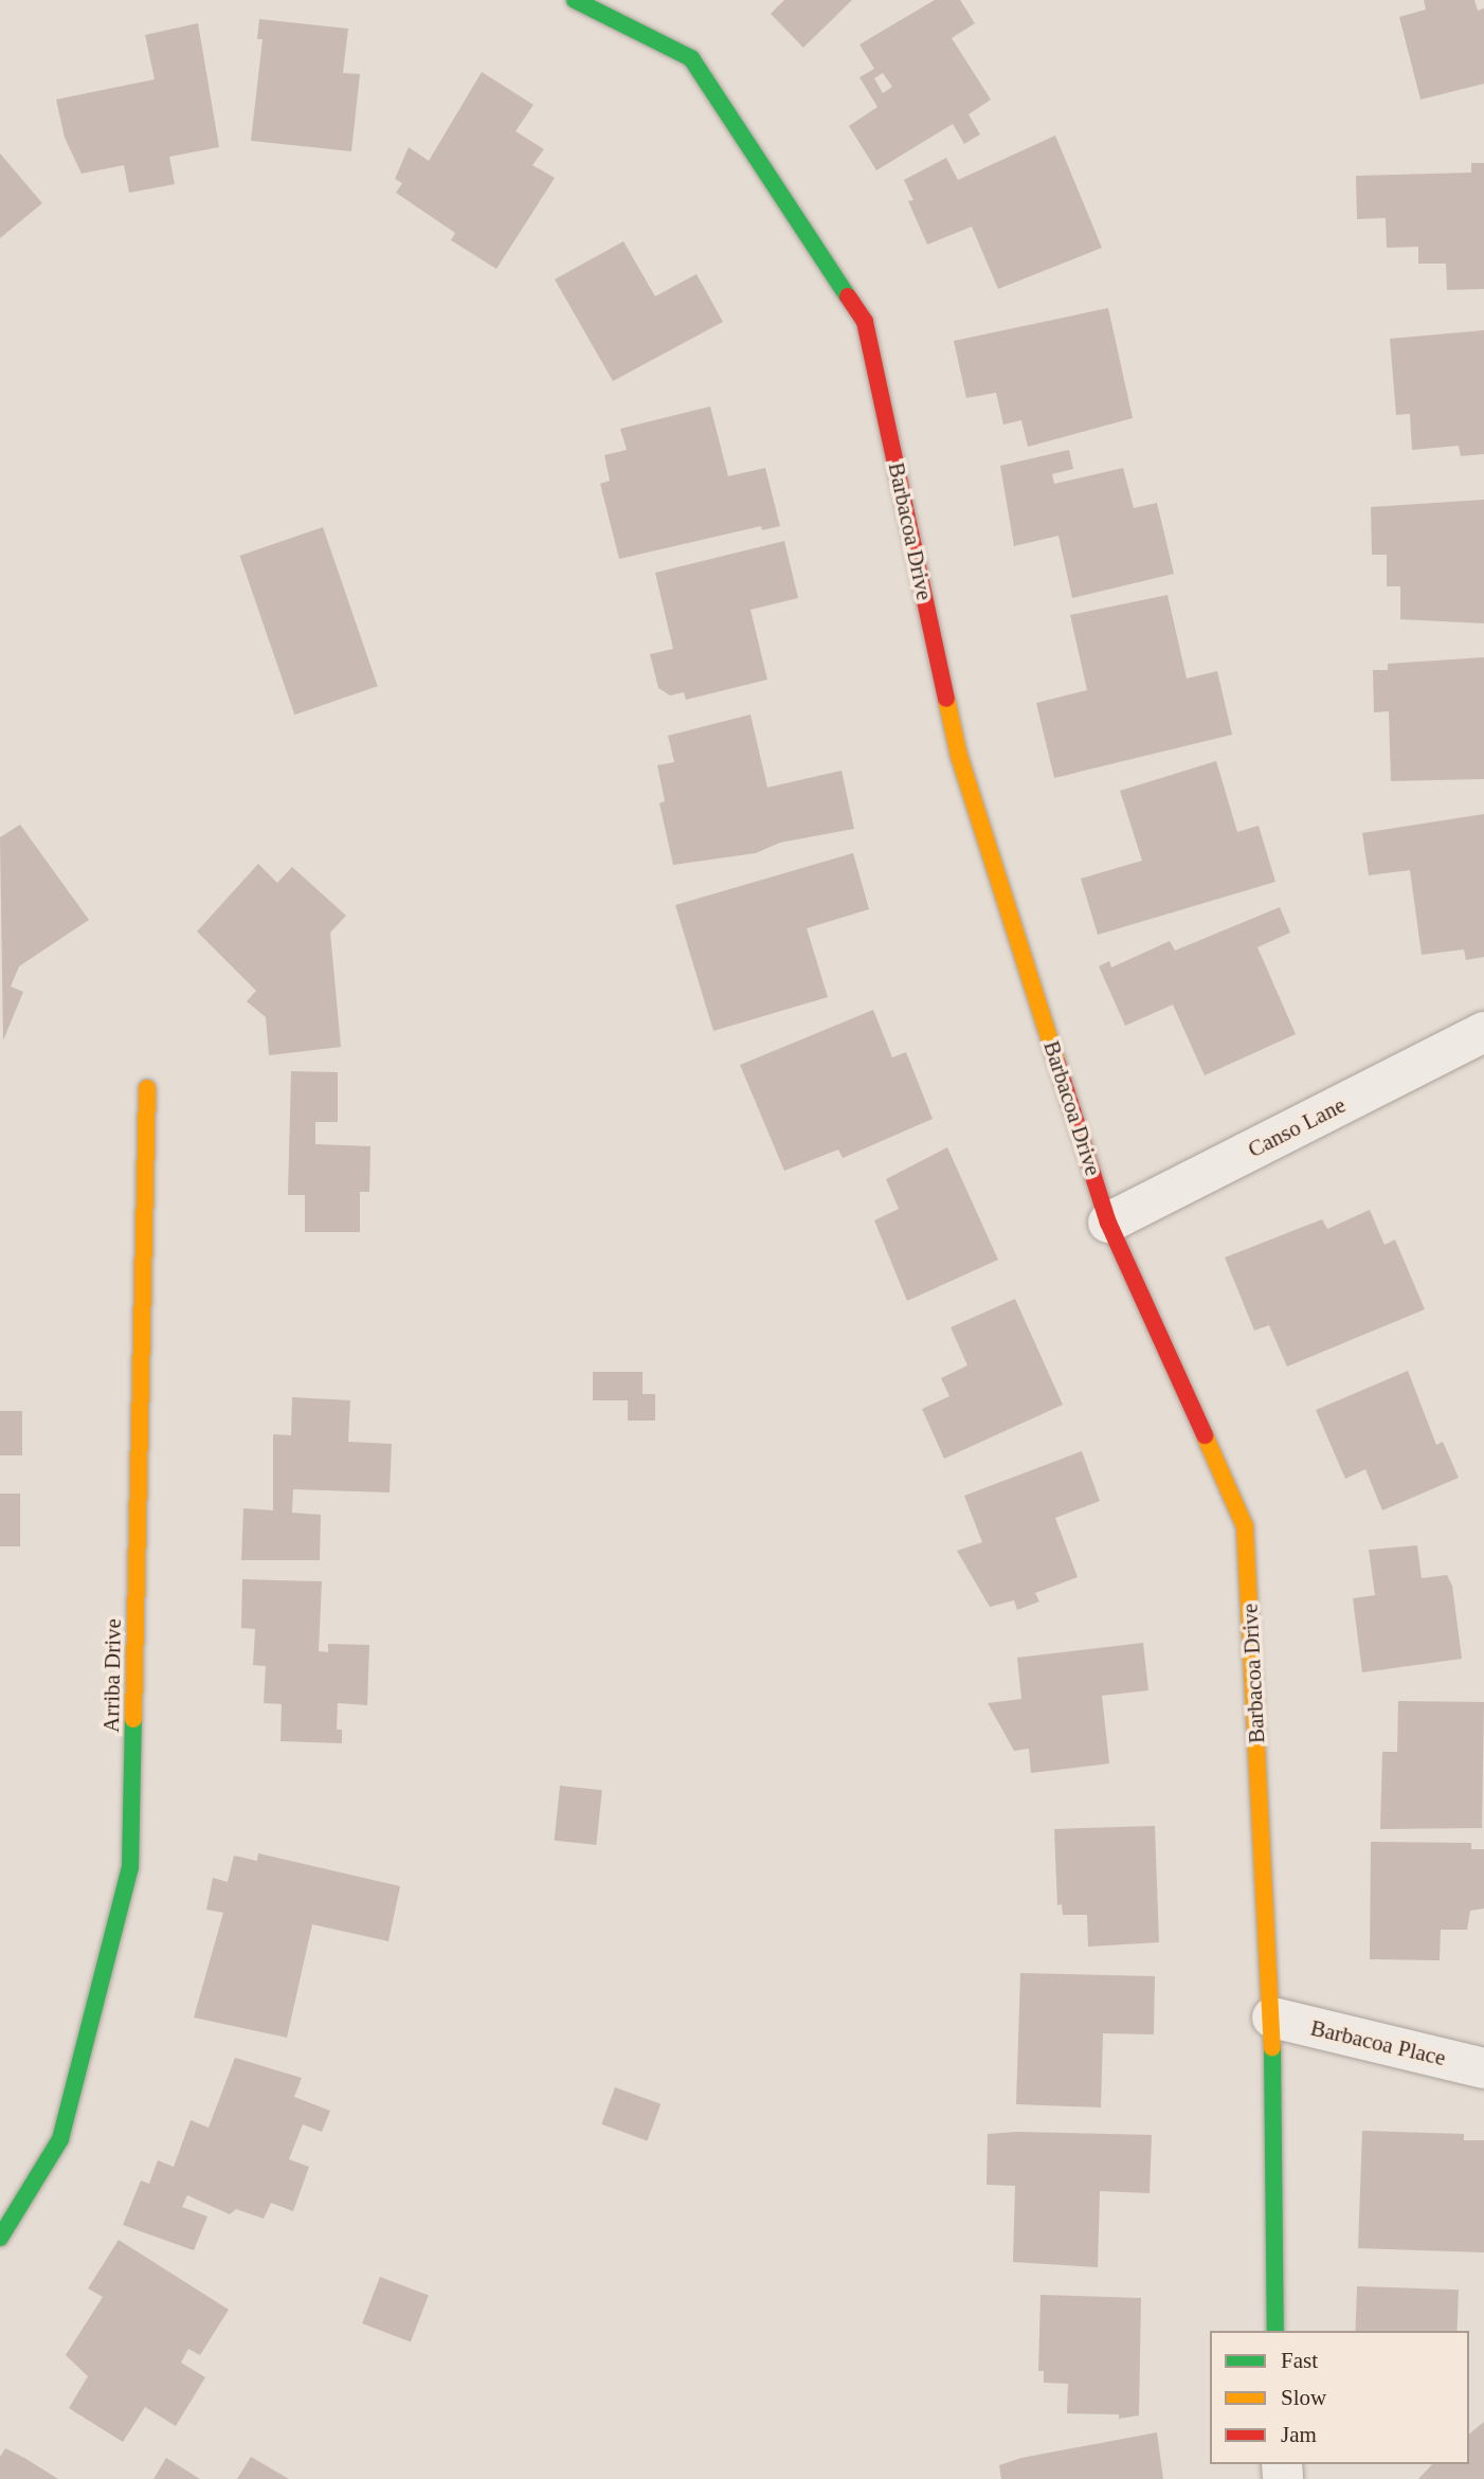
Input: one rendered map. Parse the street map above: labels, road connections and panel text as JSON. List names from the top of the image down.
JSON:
{
  "streets": {
    "street": [
      "Barbacoa Drive",
      "Canso Lane",
      "Arriba Drive",
      "Barbacoa Place"
    ]
  },
  "crossings": [
    ["Barbacoa Drive", "Canso Lane"],
    ["Barbacoa Drive", "Barbacoa Place"]
  ],
  "legend": ["Fast", "Slow", "Jam"]
}
